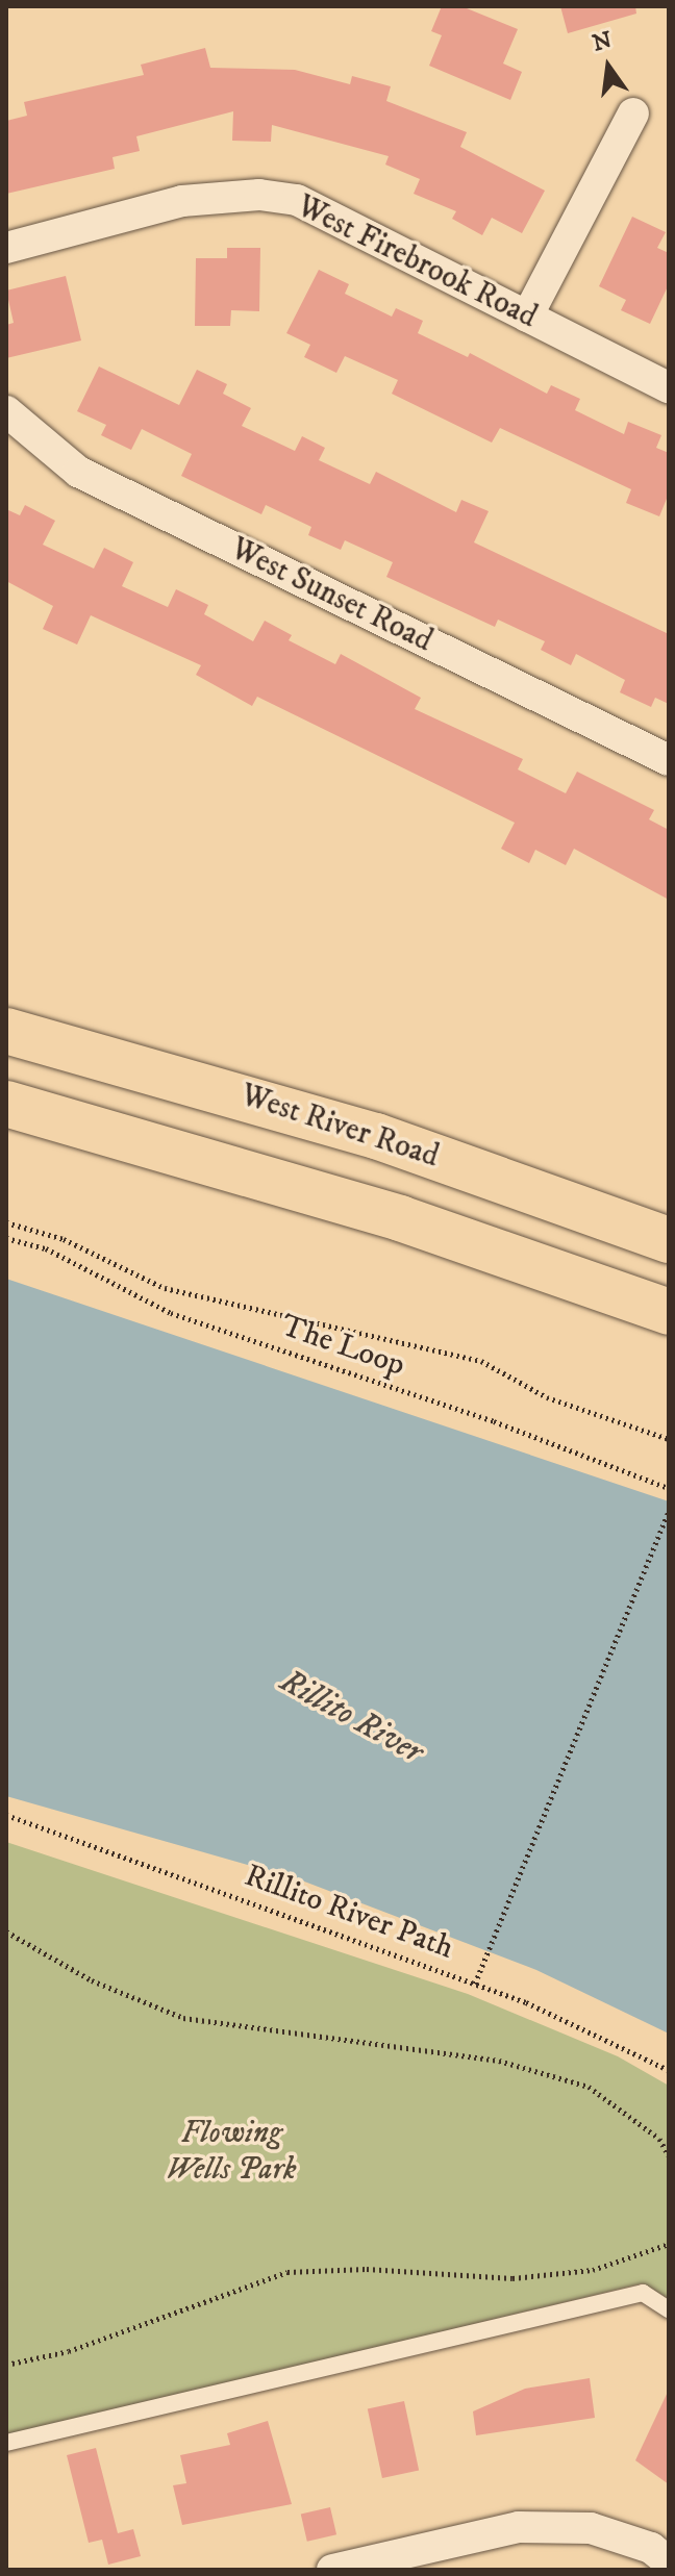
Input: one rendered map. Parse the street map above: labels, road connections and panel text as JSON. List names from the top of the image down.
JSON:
{
  "streets": {
    "main road": ["West River Road"],
    "street": ["West Firebrook Road", "West Sunset Road"],
    "path": ["The Loop", "Rillito River Path"]
  },
  "water": ["Rillito River"],
  "parks": ["Flowing Wells Park"],
  "north": "top"
}
